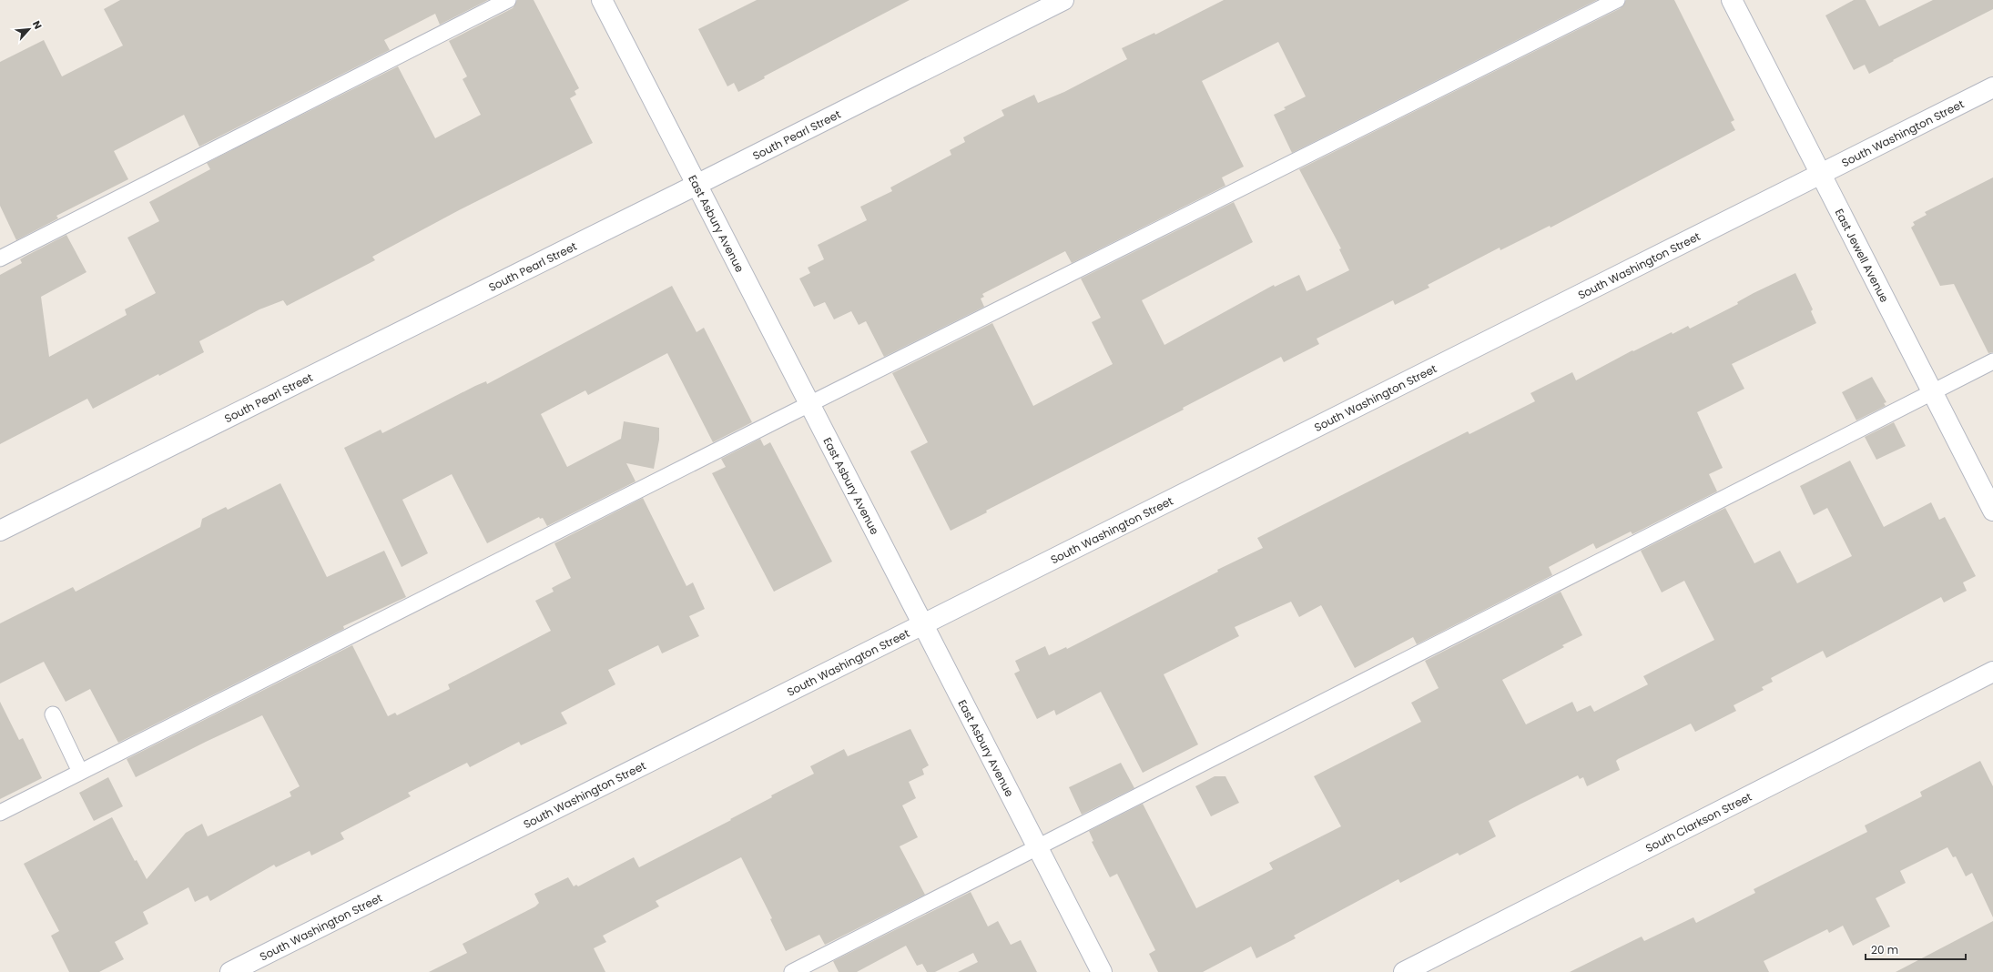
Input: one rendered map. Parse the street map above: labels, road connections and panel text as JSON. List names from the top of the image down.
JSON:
{
  "streets": {
    "street": [
      "South Washington Street",
      "South Pearl Street",
      "East Asbury Avenue",
      "East Jewell Avenue",
      "South Clarkson Street"
    ]
  },
  "crossings": [
    ["South Washington Street", "East Asbury Avenue"],
    ["South Washington Street", "East Jewell Avenue"],
    ["South Pearl Street", "East Asbury Avenue"]
  ],
  "scale_bar": "20 m",
  "north": "top right"
}
